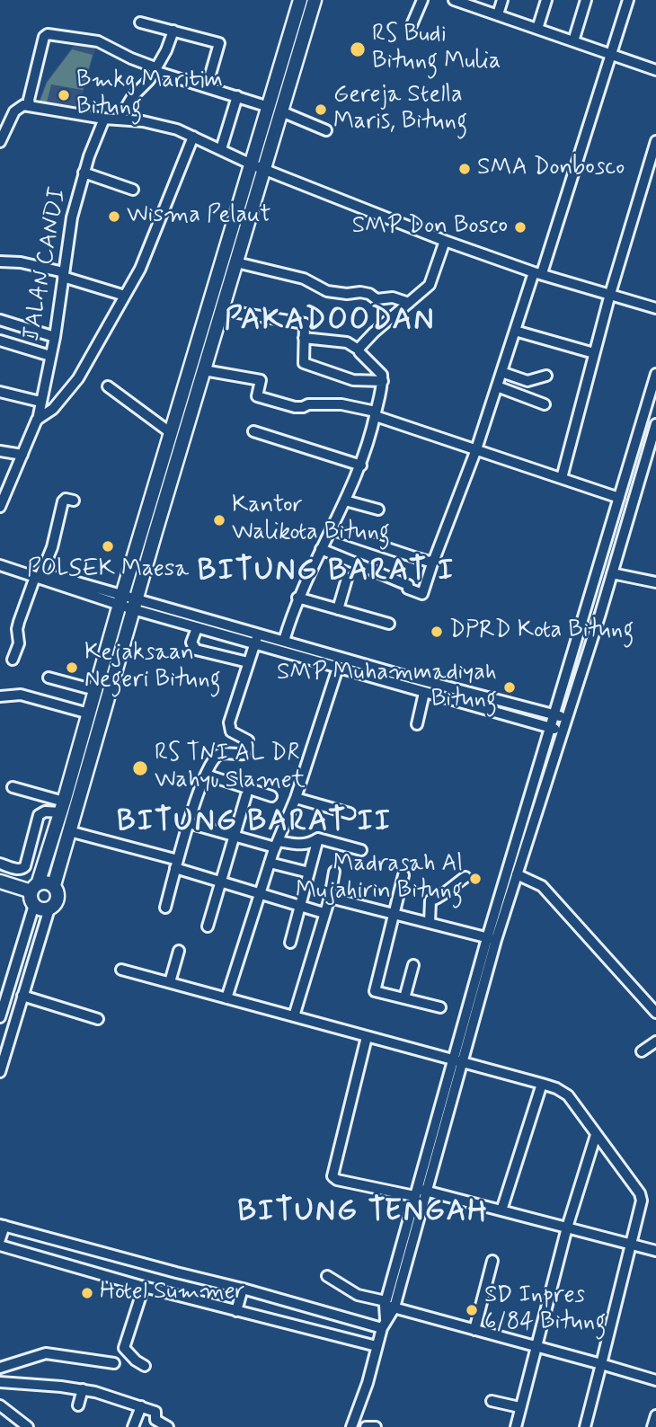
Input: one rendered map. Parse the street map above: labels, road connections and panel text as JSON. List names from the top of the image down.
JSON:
{
  "streets": {
    "street": ["JALAN CANDI"]
  },
  "districts": [
    "PAKADOODAN",
    "BITUNG BARAT I",
    "BITUNG BARAT II",
    "BITUNG TENGAH"
  ],
  "places": [
    "RS Budi Bitung Mulia",
    "Bmkg Maritim Bitung",
    "Gereja Stella Maris, Bitung",
    "SMA Donbosco",
    "Wisma Pelaut",
    "SMP Don Bosco",
    "Kantor Walikota Bitung",
    "POLSEK Maesa",
    "DPRD Kota Bitung",
    "Kejaksaan Negeri Bitung",
    "SMP Muhammadiyah Bitung",
    "RS TNI AL DR Wahyu Slamet",
    "Madrasah Al Mujahirin Bitung",
    "Hotel Summer",
    "SD Inpres 6/84 Bitung"
  ]
}
